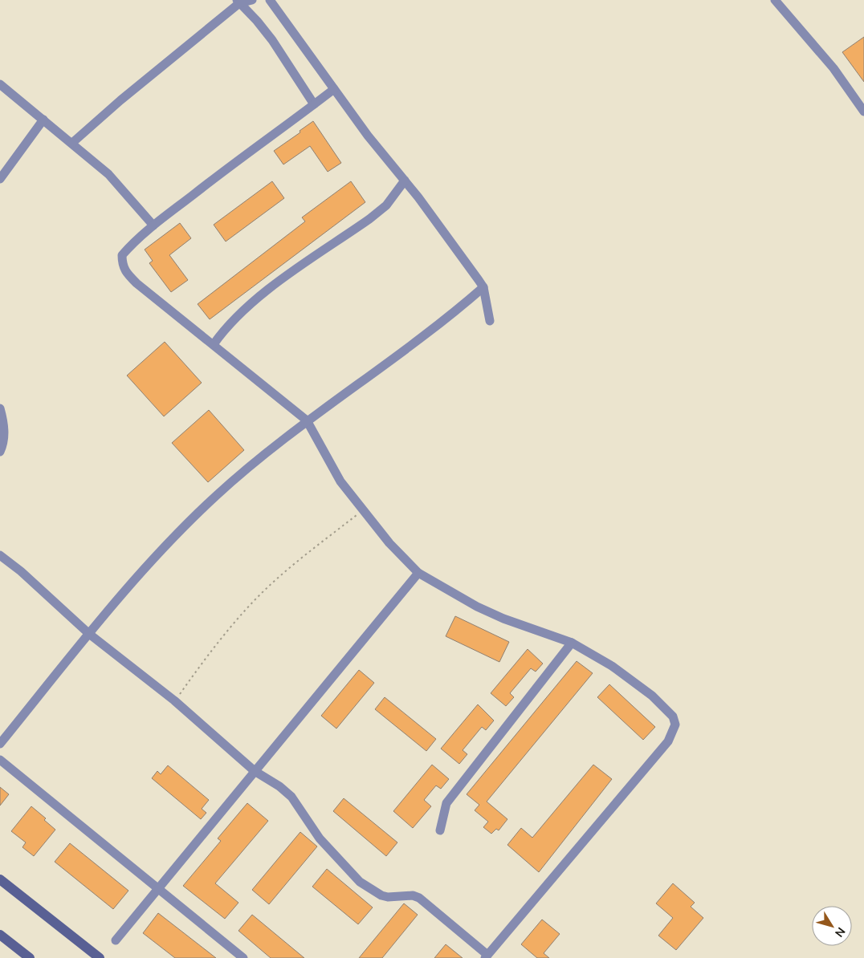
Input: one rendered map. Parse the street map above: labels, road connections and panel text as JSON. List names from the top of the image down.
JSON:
{
  "north": "bottom right"
}
